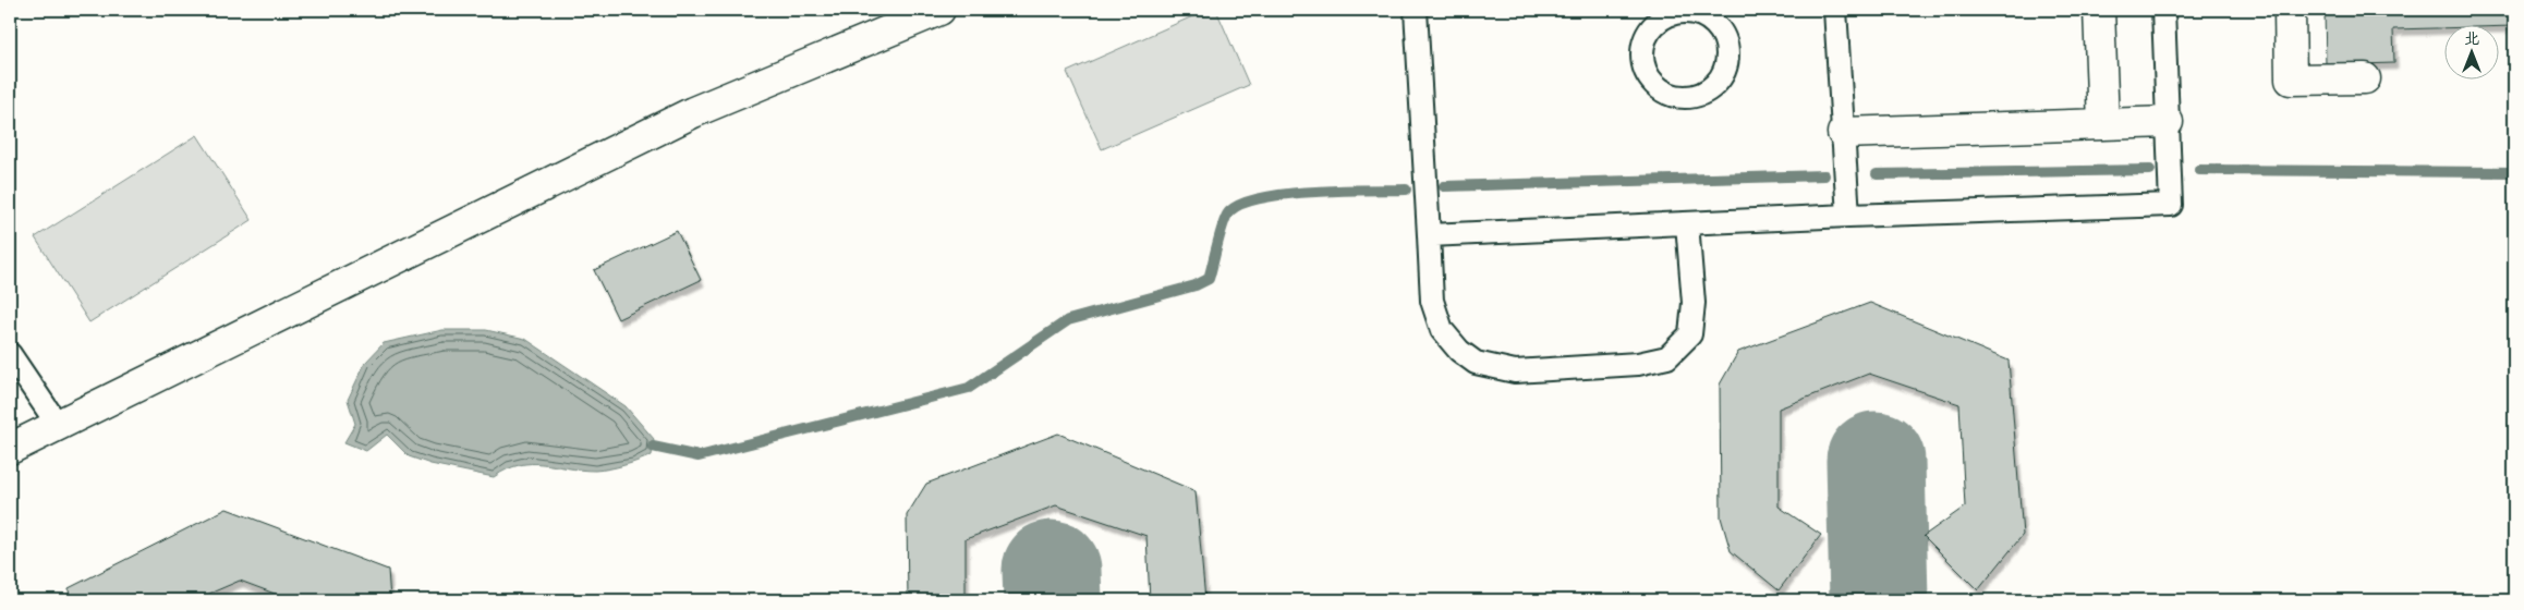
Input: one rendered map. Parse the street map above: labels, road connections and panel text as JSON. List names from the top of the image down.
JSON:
{
  "north": "top"
}
